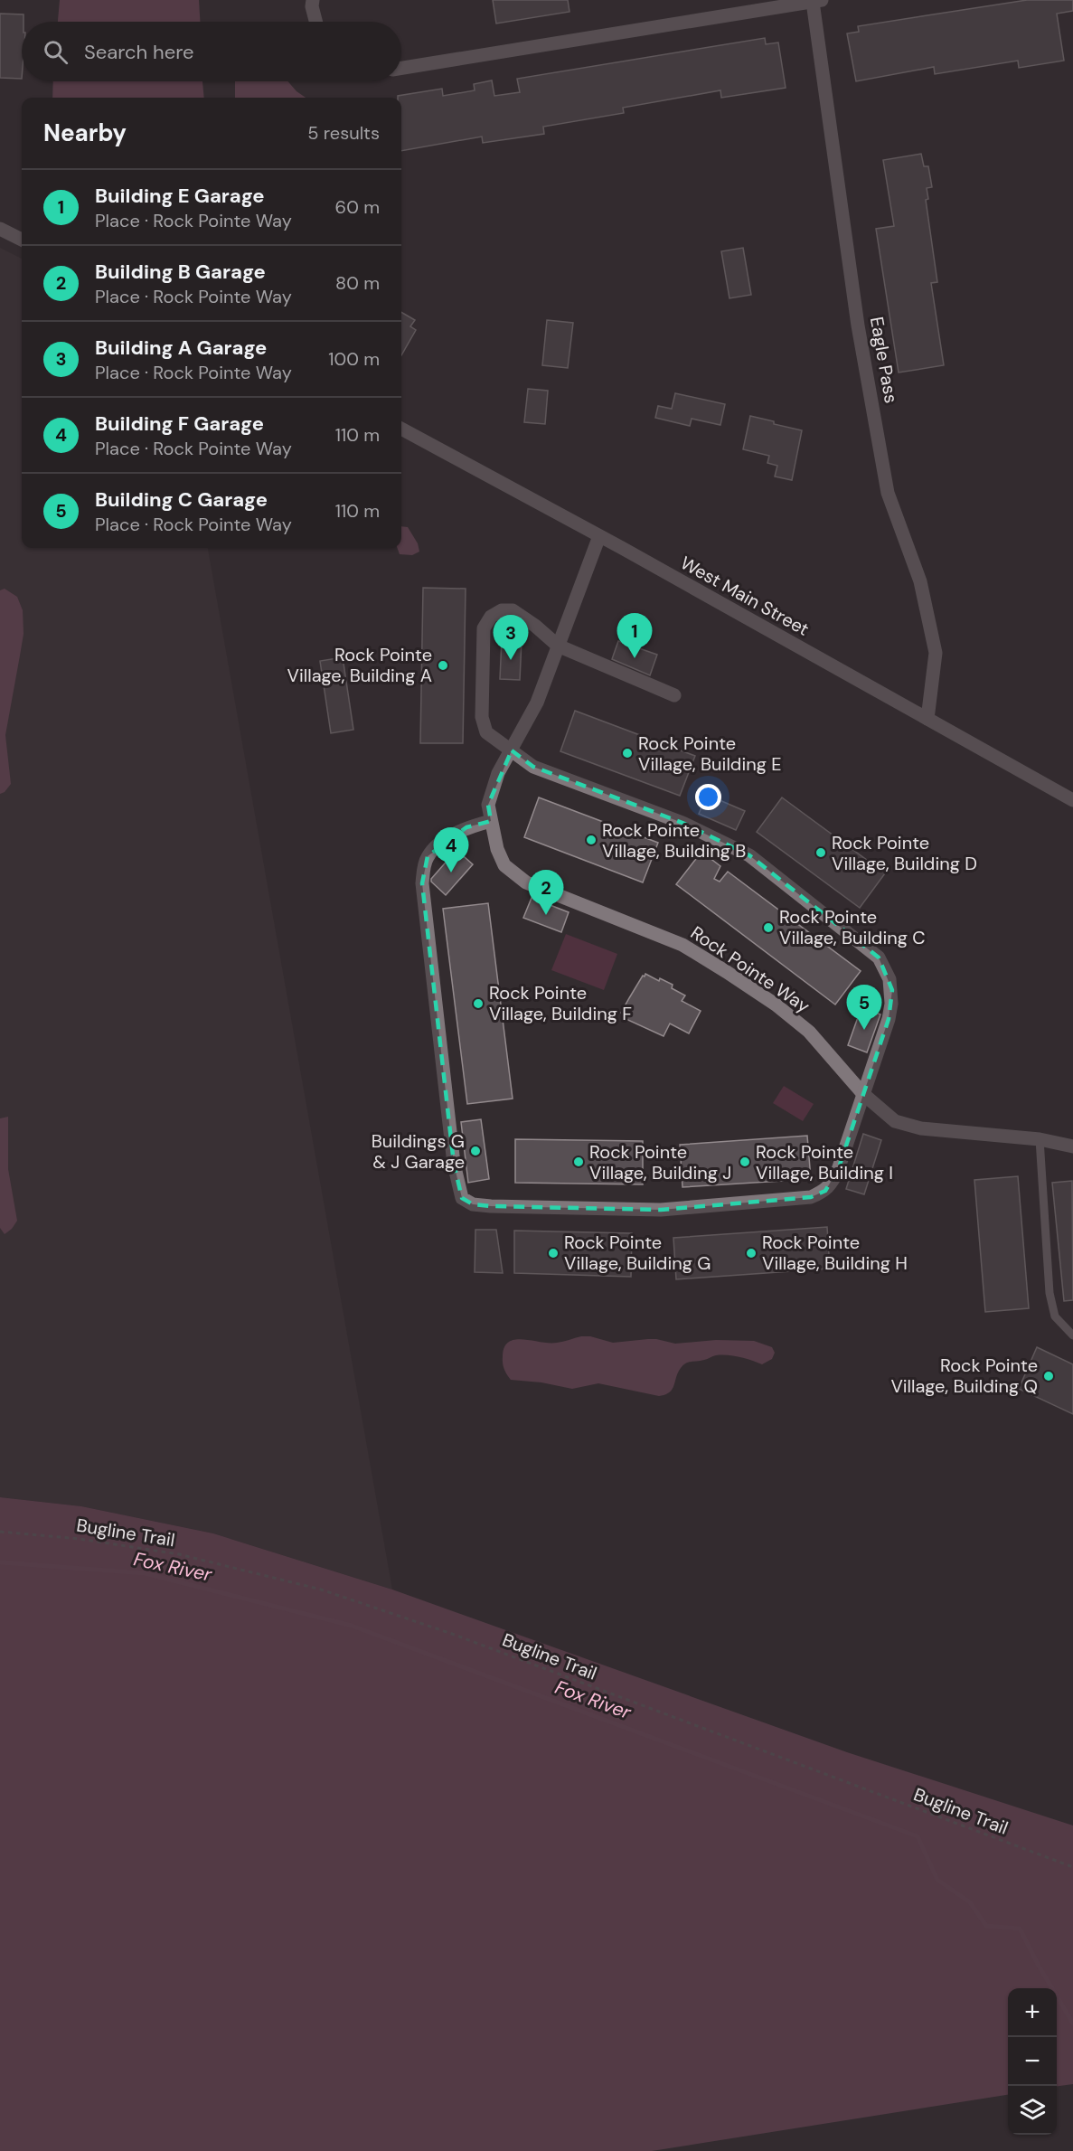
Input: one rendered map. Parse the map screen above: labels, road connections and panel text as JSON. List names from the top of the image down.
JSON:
{
  "streets": {
    "street": ["Eagle Pass", "West Main Street", "Rock Pointe Way"],
    "path": ["Bugline Trail"]
  },
  "crossings": [
    ["Eagle Pass", "West Main Street"],
    ["West Main Street", "Rock Pointe Way"]
  ],
  "water": ["Fox River"],
  "places": [
    "Rock Pointe Village, Building A",
    "Rock Pointe Village, Building E",
    "Rock Pointe Village, Building B",
    "Rock Pointe Village, Building D",
    "Rock Pointe Village, Building C",
    "Rock Pointe Village, Building F",
    "Buildings G & J Garage",
    "Rock Pointe Village, Building J",
    "Rock Pointe Village, Building I",
    "Rock Pointe Village, Building G",
    "Rock Pointe Village, Building H",
    "Rock Pointe Village, Building Q"
  ],
  "page": {
    "search": "Search here",
    "heading": ["Nearby", "5 results"],
    "list": [
      {
        "mark": "1",
        "name": "Building E Garage",
        "note": "Place · Rock Pointe Way",
        "value": "60 m"
      },
      {
        "mark": "2",
        "name": "Building B Garage",
        "note": "Place · Rock Pointe Way",
        "value": "80 m"
      },
      {
        "mark": "3",
        "name": "Building A Garage",
        "note": "Place · Rock Pointe Way",
        "value": "100 m"
      },
      {
        "mark": "4",
        "name": "Building F Garage",
        "note": "Place · Rock Pointe Way",
        "value": "110 m"
      },
      {
        "mark": "5",
        "name": "Building C Garage",
        "note": "Place · Rock Pointe Way",
        "value": "110 m"
      }
    ],
    "pins": [
      "1",
      "3",
      "4",
      "2",
      "5"
    ],
    "map_buttons": ["+", "−"]
  }
}
